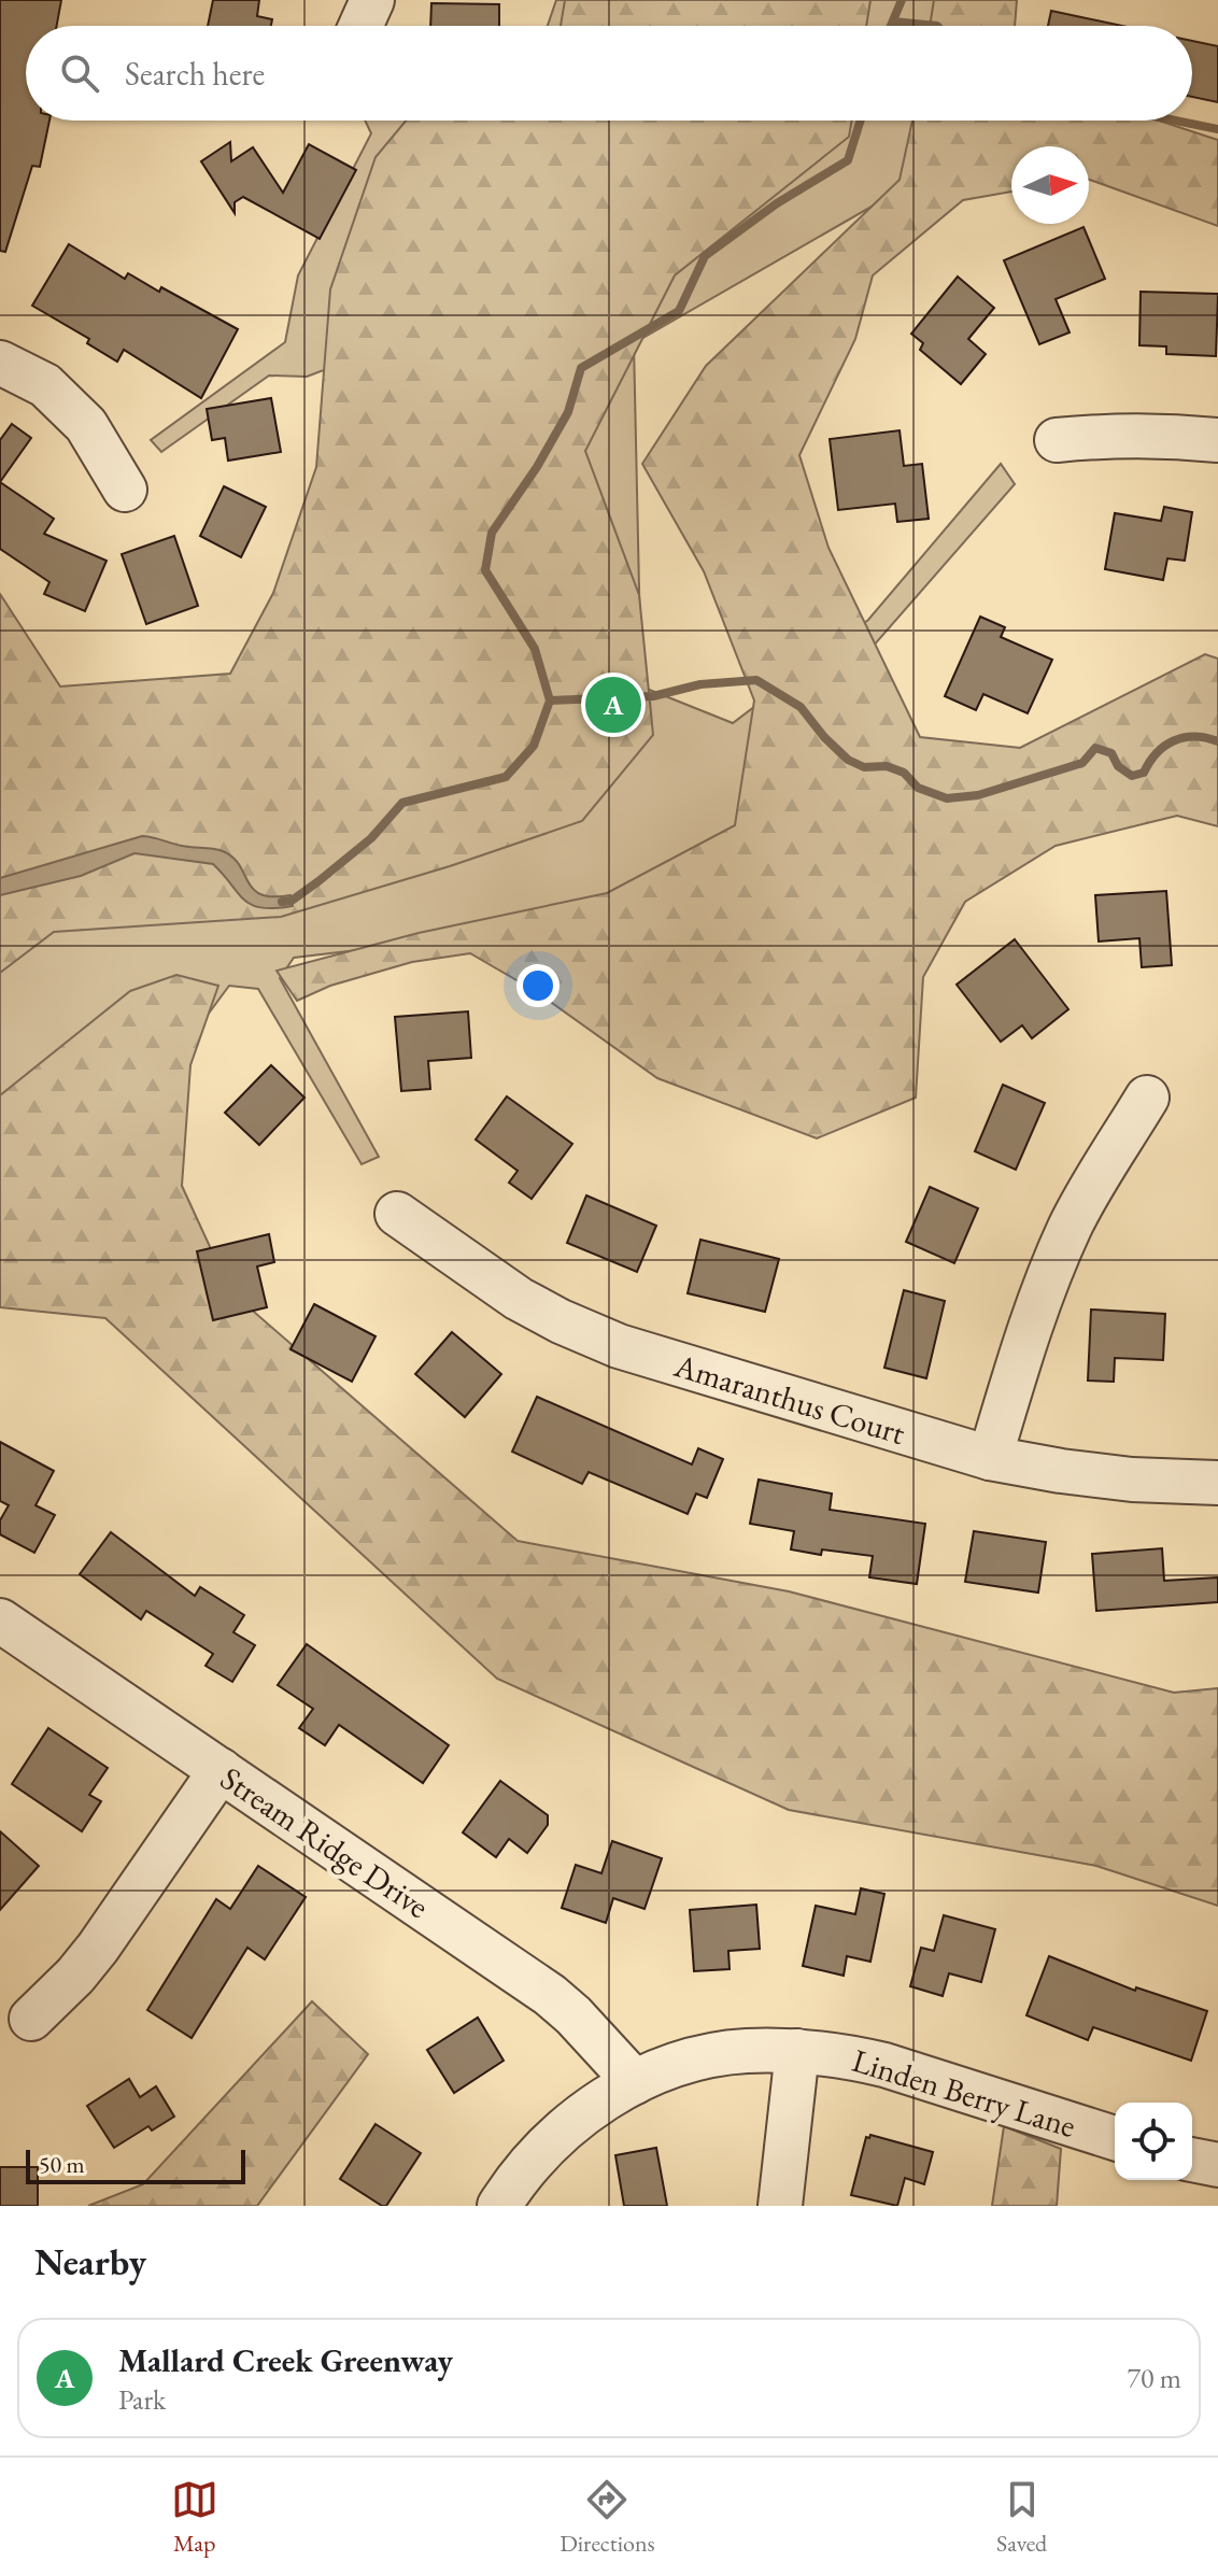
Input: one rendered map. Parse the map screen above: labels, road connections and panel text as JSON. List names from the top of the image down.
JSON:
{
  "streets": {
    "street": ["Amaranthus Court", "Stream Ridge Drive", "Linden Berry Lane"]
  },
  "crossings": [
    ["Stream Ridge Drive", "Linden Berry Lane"]
  ],
  "scale_bar": "50 m",
  "north": "right",
  "page": {
    "search": "Search here",
    "pins": "A",
    "scale": "50 m",
    "heading": "Nearby",
    "list": [
      {
        "mark": "A",
        "name": "Mallard Creek Greenway",
        "note": "Park",
        "value": "70 m"
      }
    ],
    "nav": ["Map", "Directions", "Saved"]
  }
}
